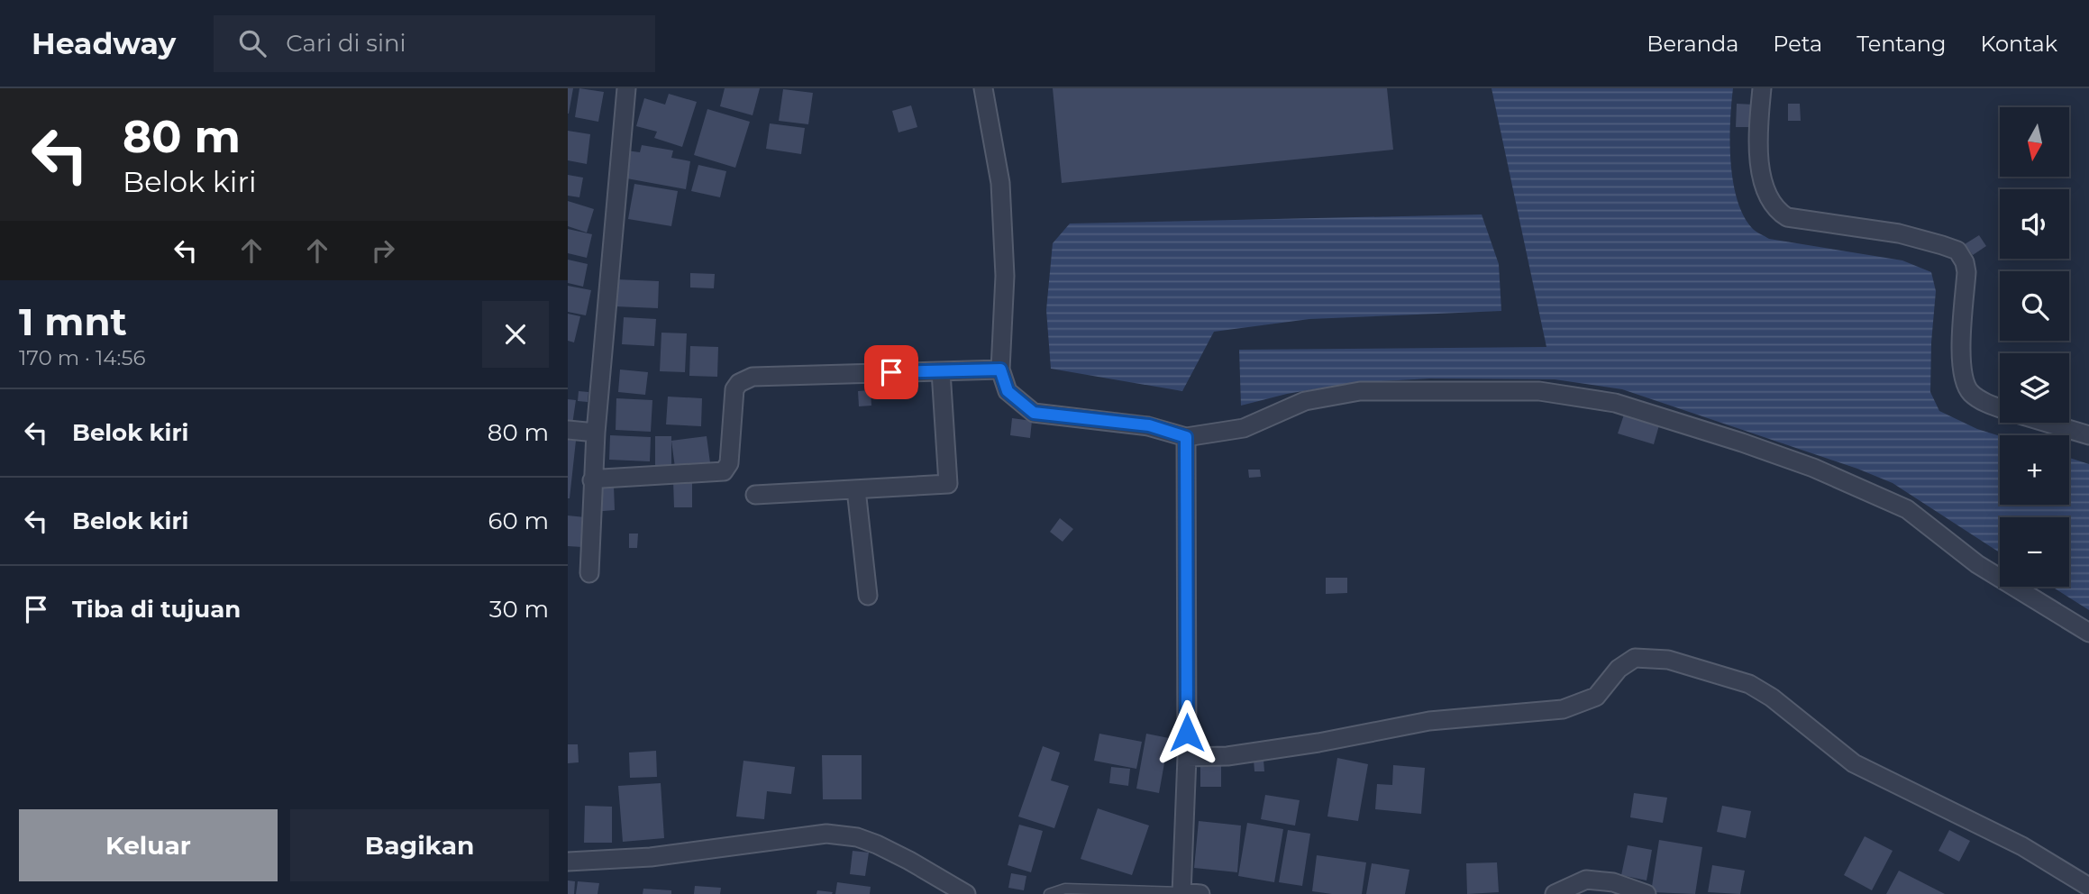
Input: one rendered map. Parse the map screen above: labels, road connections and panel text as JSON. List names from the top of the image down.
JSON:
{
  "north": "bottom",
  "page": {
    "header": "Headway",
    "search": "Cari di sini",
    "nav": [
      "Beranda",
      "Peta",
      "Tentang",
      "Kontak"
    ],
    "turn": ["80 m", "Belok kiri"],
    "map_buttons": ["+", "−"],
    "heading": ["1 mnt", "170 m · 14:56"],
    "list": [
      {
        "name": "Belok kiri",
        "value": "80 m"
      },
      {
        "name": "Belok kiri",
        "value": "60 m"
      },
      {
        "name": "Tiba di tujuan",
        "value": "30 m"
      }
    ],
    "buttons": ["Keluar", "Bagikan"]
  }
}
